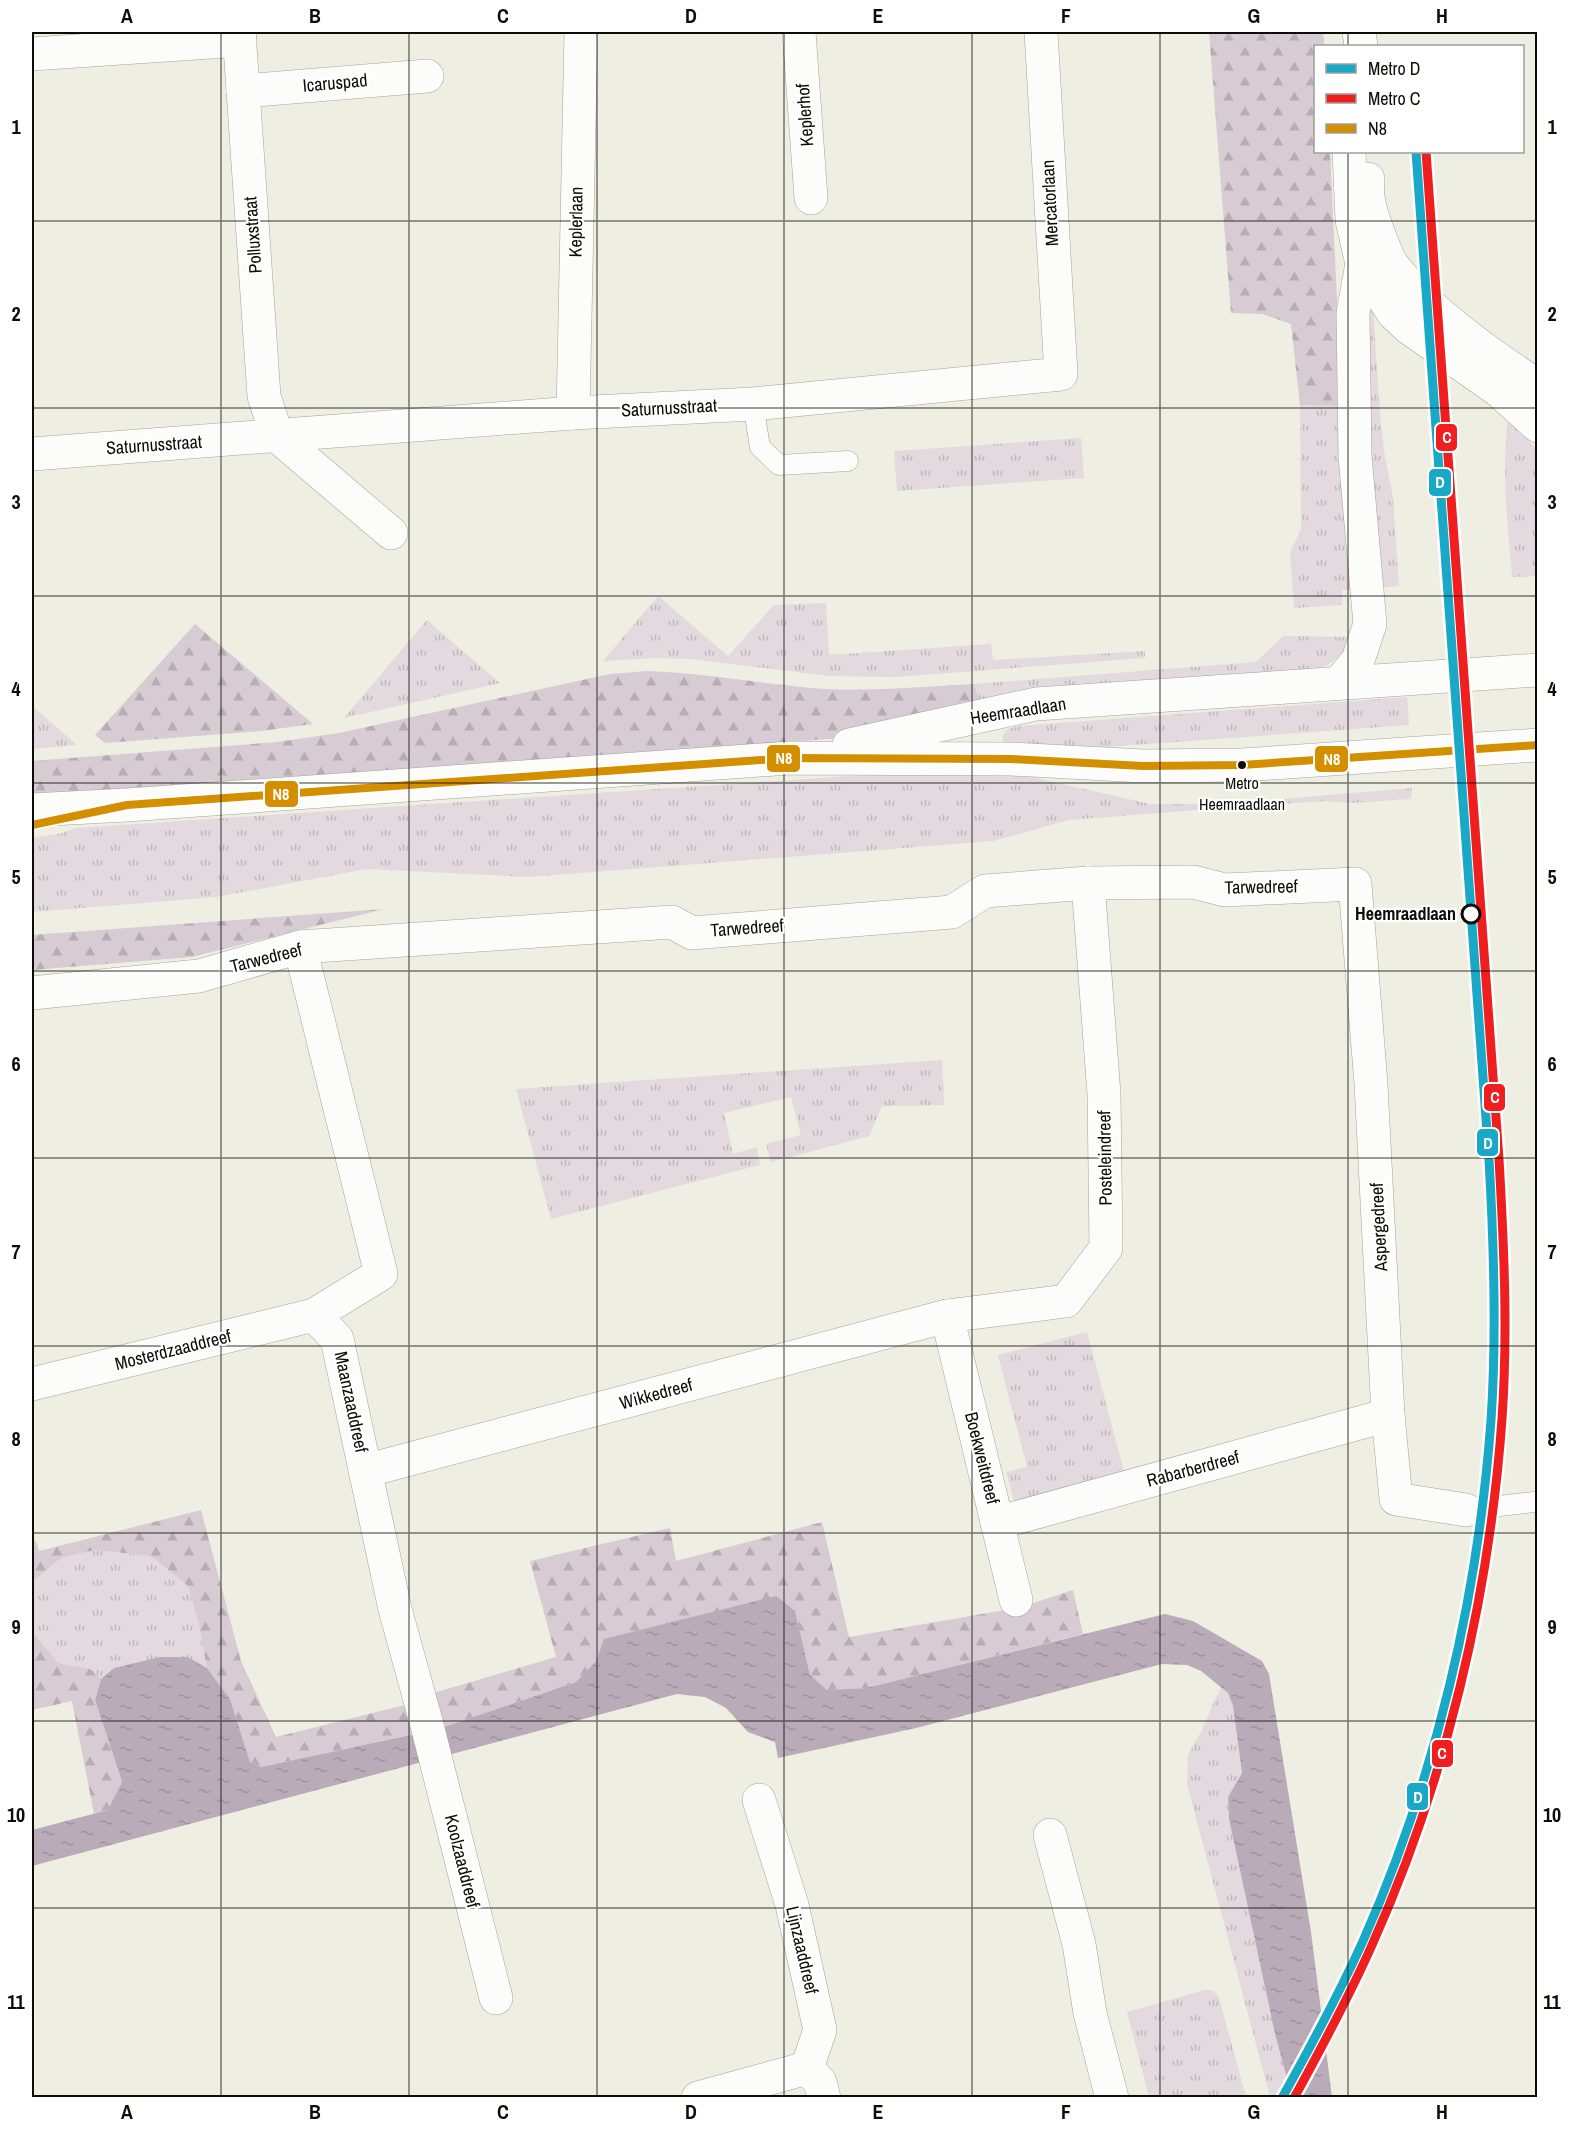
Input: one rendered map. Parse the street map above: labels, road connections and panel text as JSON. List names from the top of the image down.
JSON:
{
  "streets": {
    "street": [
      "Icaruspad",
      "Keplerhof",
      "Mercatorlaan",
      "Keplerlaan",
      "Polluxstraat",
      "Saturnusstraat",
      "Heemraadlaan",
      "Tarwedreef",
      "Posteleindreef",
      "Aspergedreef",
      "Mosterdzaaddreef",
      "Wikkedreef",
      "Maanzaaddreef",
      "Boekweitdreef",
      "Rabarberdreef",
      "Koolzaaddreef",
      "Lijnzaaddreef"
    ]
  },
  "crossings": [
    ["Icaruspad", "Polluxstraat"],
    ["Mercatorlaan", "Saturnusstraat"],
    ["Keplerlaan", "Saturnusstraat"],
    ["Polluxstraat", "Saturnusstraat"],
    ["Tarwedreef", "Posteleindreef"],
    ["Tarwedreef", "Aspergedreef"],
    ["Posteleindreef", "Wikkedreef"],
    ["Posteleindreef", "Boekweitdreef"],
    ["Aspergedreef", "Rabarberdreef"],
    ["Mosterdzaaddreef", "Maanzaaddreef"],
    ["Wikkedreef", "Maanzaaddreef"],
    ["Wikkedreef", "Boekweitdreef"],
    ["Maanzaaddreef", "Koolzaaddreef"],
    ["Boekweitdreef", "Rabarberdreef"]
  ],
  "places": ["Metro Heemraadlaan", "Heemraadlaan"],
  "lines": ["metro line D", "metro line C", "transit line N8"],
  "legend": ["Metro D", "Metro C", "N8"],
  "grid": {
    "columns": [
      "A",
      "B",
      "C",
      "D",
      "E",
      "F",
      "G",
      "H"
    ],
    "rows": [
      "1",
      "2",
      "3",
      "4",
      "5",
      "6",
      "7",
      "8",
      "9",
      "10",
      "11"
    ]
  }
}
